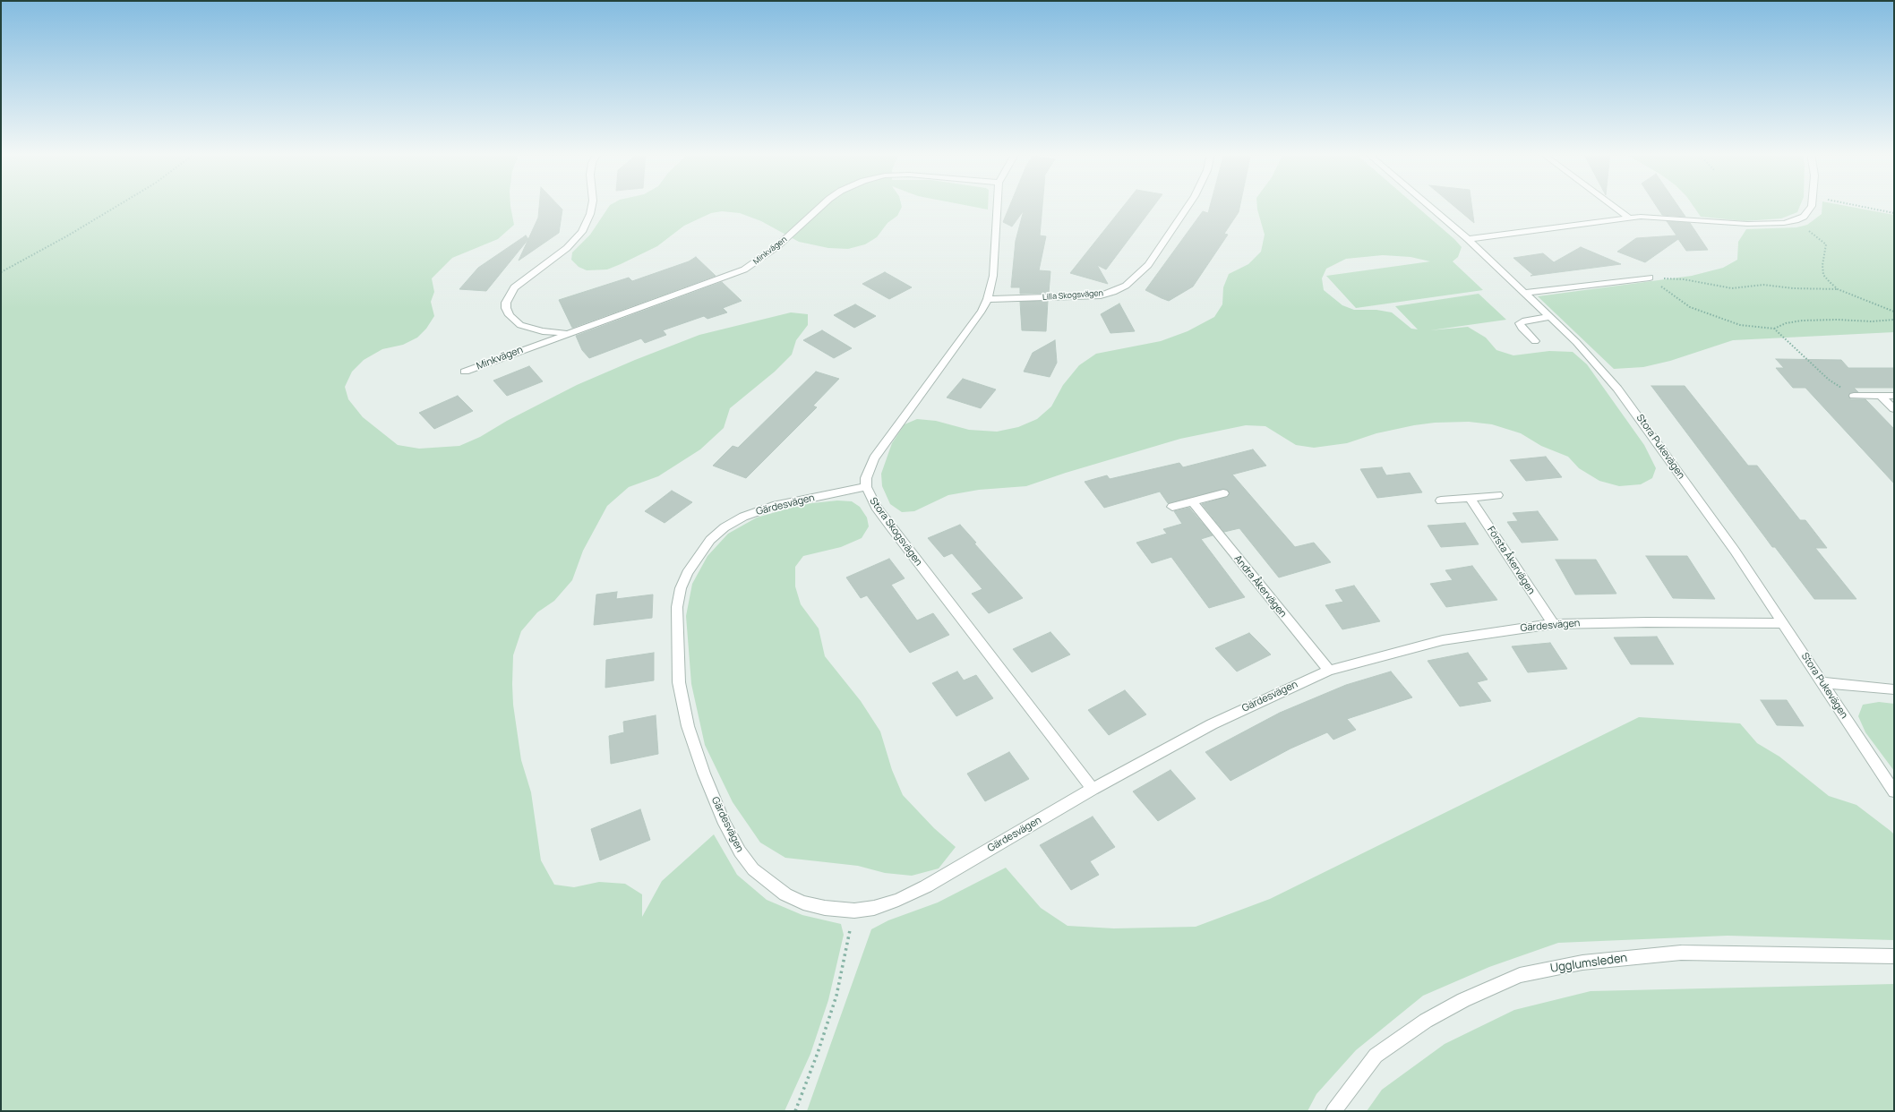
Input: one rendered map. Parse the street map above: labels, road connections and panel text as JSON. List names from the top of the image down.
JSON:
{
  "streets": {
    "street": [
      "Minkvägen",
      "Lilla Skogsvägen",
      "Stora Pukevägen",
      "Gärdesvägen",
      "Stora Skogsvägen",
      "Första Åkervägen",
      "Andra Åkervägen",
      "Ugglumsleden"
    ]
  },
  "crossings": [
    ["Lilla Skogsvägen", "Stora Skogsvägen"],
    ["Stora Pukevägen", "Gärdesvägen"],
    ["Gärdesvägen", "Stora Skogsvägen"],
    ["Gärdesvägen", "Första Åkervägen"],
    ["Gärdesvägen", "Andra Åkervägen"]
  ]
}
